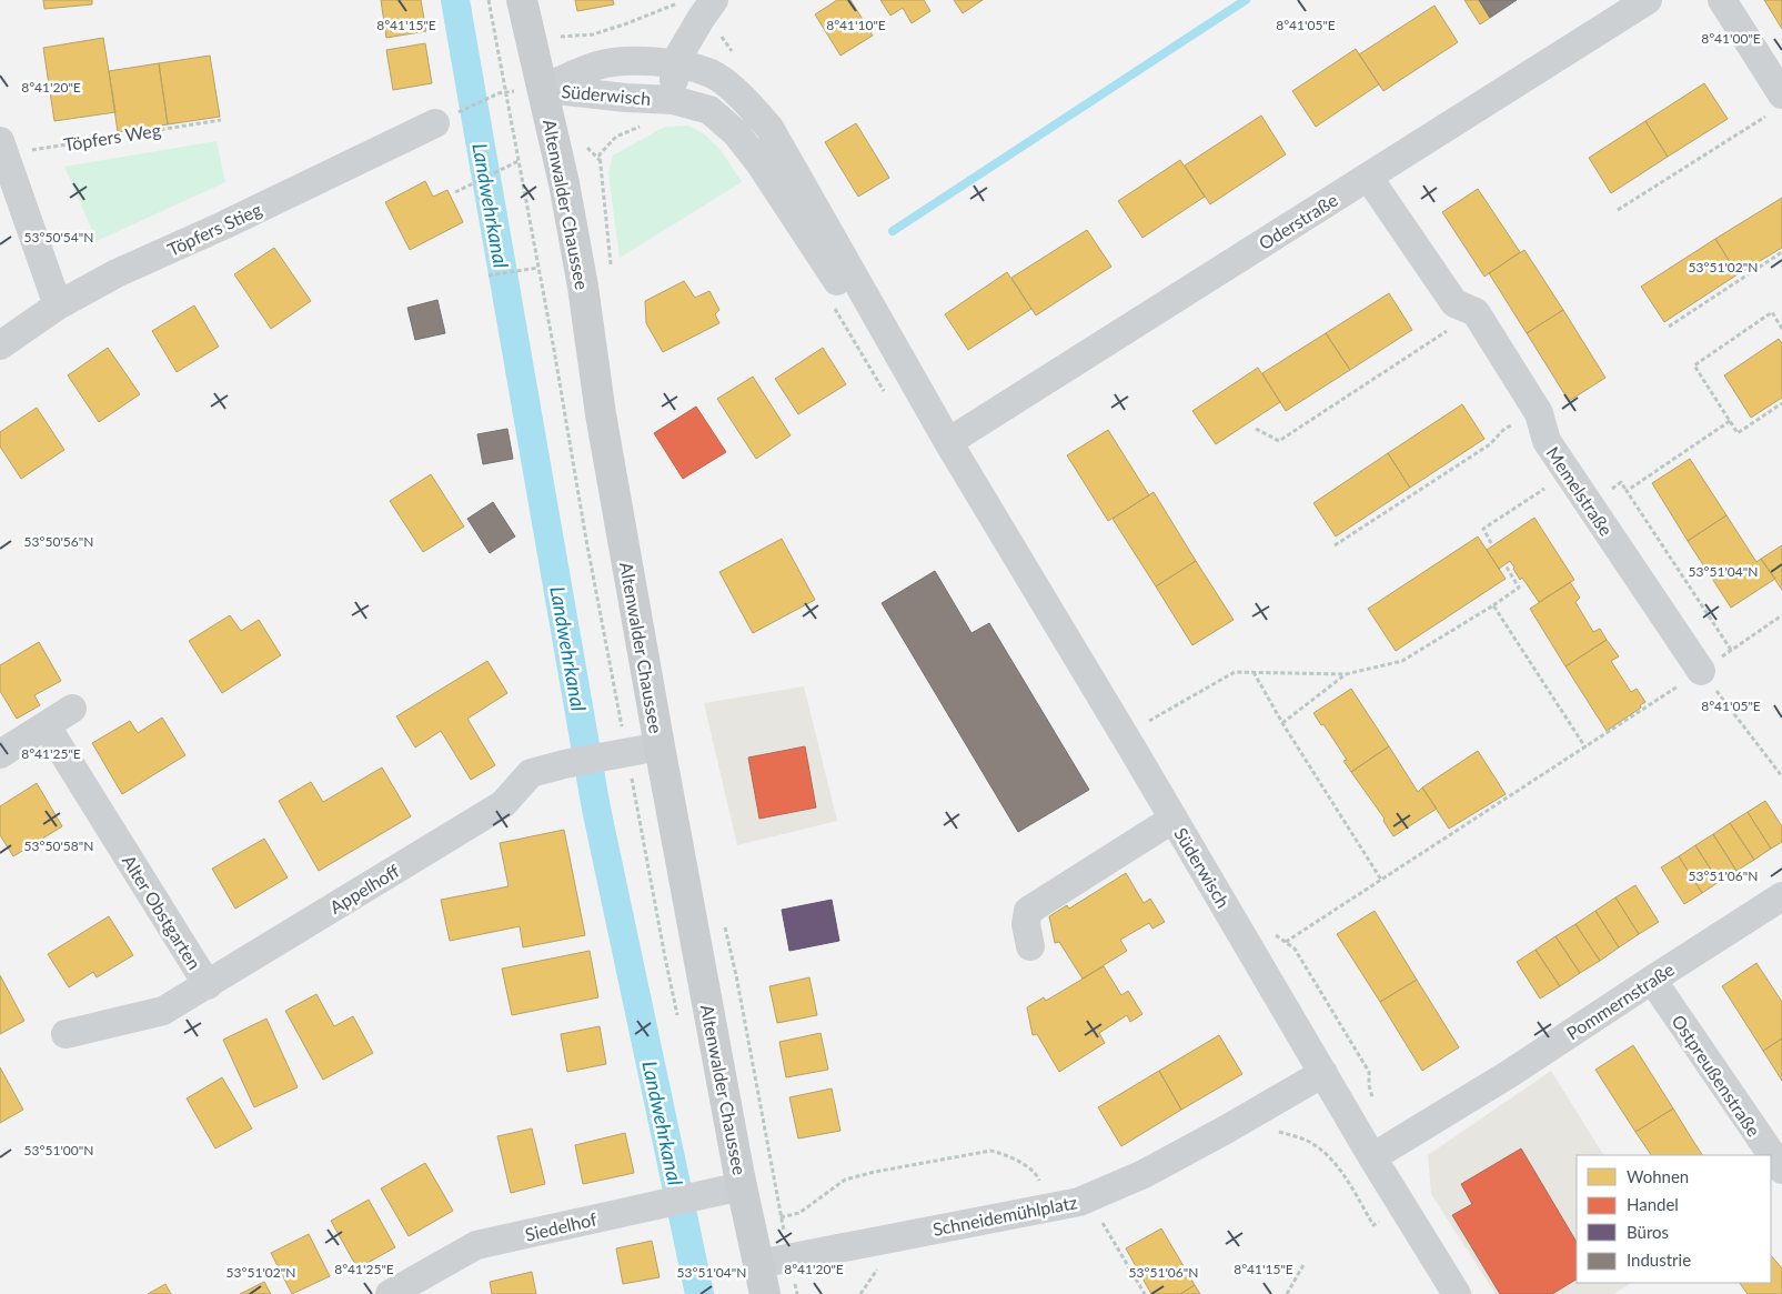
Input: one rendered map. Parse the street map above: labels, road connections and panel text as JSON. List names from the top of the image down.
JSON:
{
  "streets": {
    "main road": ["Altenwalder Chaussee"],
    "street": [
      "Süderwisch",
      "Oderstraße",
      "Töpfers Stieg",
      "Memelstraße",
      "Appelhoff",
      "Alter Obstgarten",
      "Pommernstraße",
      "Ostpreußenstraße",
      "Schneidemühlplatz",
      "Siedelhof"
    ],
    "path": ["Töpfers Weg"]
  },
  "crossings": [
    ["Süderwisch", "Altenwalder Chaussee"],
    ["Süderwisch", "Oderstraße"],
    ["Süderwisch", "Pommernstraße"],
    ["Süderwisch", "Schneidemühlplatz"],
    ["Altenwalder Chaussee", "Appelhoff"],
    ["Altenwalder Chaussee", "Schneidemühlplatz"],
    ["Altenwalder Chaussee", "Siedelhof"],
    ["Oderstraße", "Memelstraße"],
    ["Appelhoff", "Alter Obstgarten"],
    ["Pommernstraße", "Ostpreußenstraße"]
  ],
  "water": ["Landwehrkanal"],
  "legend": [
    "Wohnen",
    "Handel",
    "Büros",
    "Industrie"
  ],
  "coordinates": [
    "8°41'15\"E",
    "8°41'10\"E",
    "8°41'05\"E",
    "8°41'00\"E",
    "8°41'20\"E",
    "53°50'54\"N",
    "53°51'02\"N",
    "53°50'56\"N",
    "53°51'04\"N",
    "8°41'25\"E",
    "53°50'58\"N",
    "53°51'06\"N",
    "53°51'00\"N"
  ]
}
